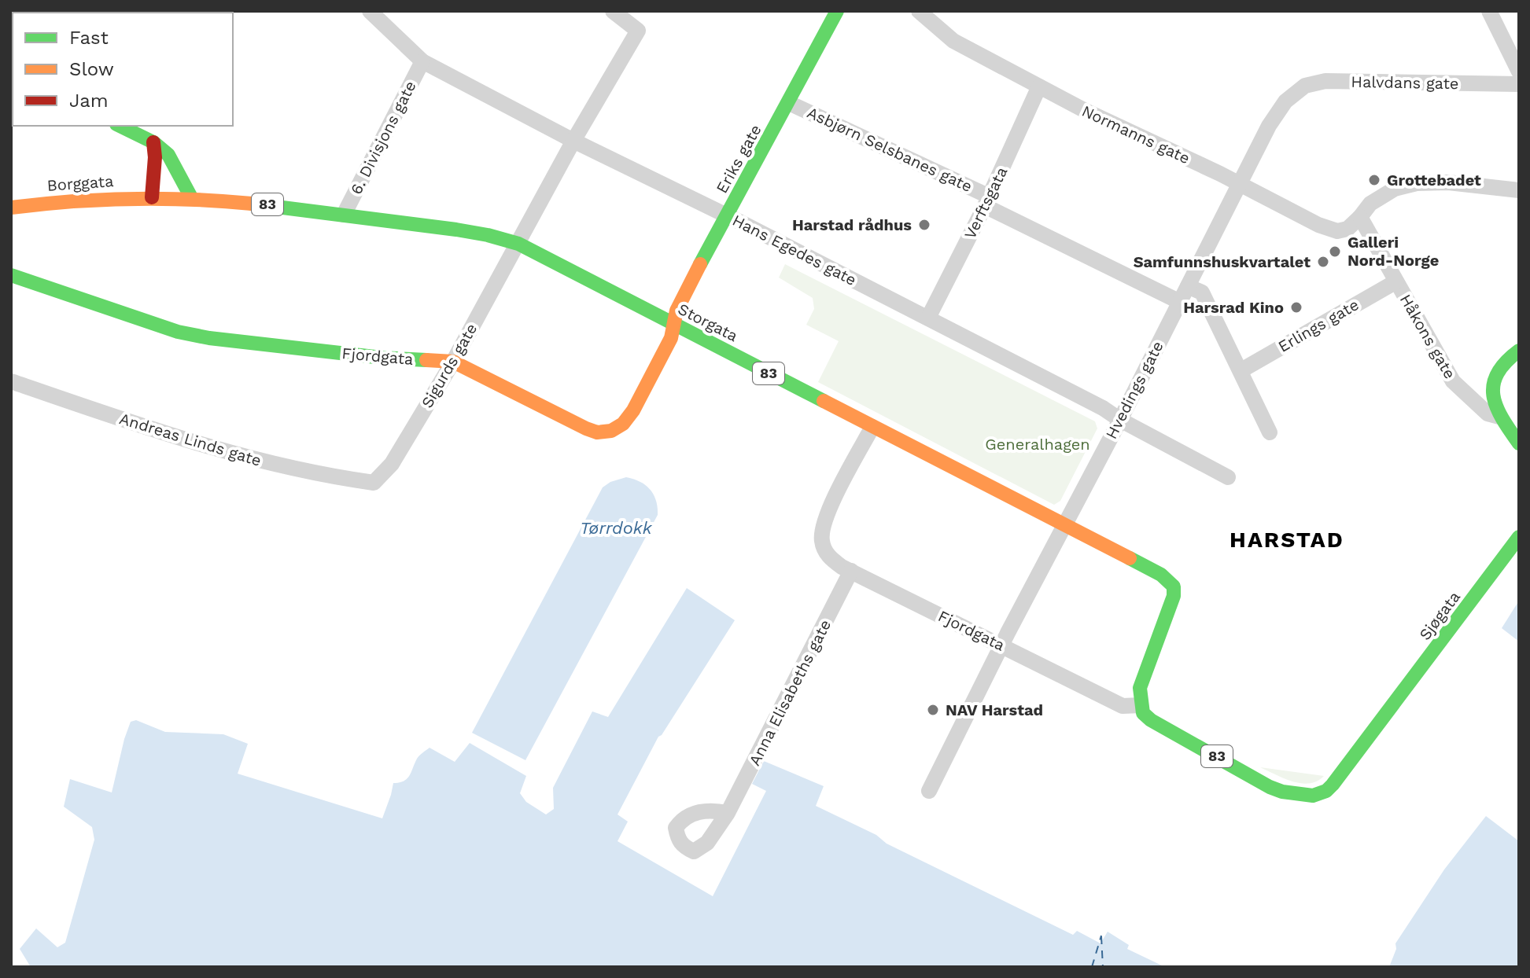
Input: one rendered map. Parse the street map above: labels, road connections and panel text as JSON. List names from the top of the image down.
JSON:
{
  "streets": {
    "main road": [
      "Eriks gate",
      "Borggata",
      "83",
      "Storgata",
      "Fjordgata",
      "Sjøgata"
    ],
    "street": [
      "Halvdans gate",
      "Normanns gate",
      "6. Divisjons gate",
      "Asbjørn Selsbanes gate",
      "Verftsgata",
      "Hans Egedes gate",
      "Erlings gate",
      "Håkons gate",
      "Sigurds gate",
      "Hvedings gate",
      "Andreas Linds gate",
      "Anna Elisabeths gate"
    ]
  },
  "crossings": [
    ["Halvdans gate", "Hvedings gate"],
    ["Normanns gate", "Verftsgata"],
    ["Normanns gate", "Håkons gate"],
    ["Normanns gate", "Hvedings gate"],
    ["6. Divisjons gate", "Hans Egedes gate"],
    ["6. Divisjons gate", "Storgata"],
    ["Asbjørn Selsbanes gate", "Eriks gate"],
    ["Asbjørn Selsbanes gate", "Verftsgata"],
    ["Asbjørn Selsbanes gate", "Hvedings gate"],
    ["Eriks gate", "Hans Egedes gate"],
    ["Eriks gate", "Storgata"],
    ["Eriks gate", "Fjordgata"],
    ["Borggata", "Storgata"],
    ["Verftsgata", "Hans Egedes gate"],
    ["Hans Egedes gate", "Sigurds gate"],
    ["Hans Egedes gate", "Hvedings gate"],
    ["Storgata", "Fjordgata"],
    ["Storgata", "Sigurds gate"],
    ["Storgata", "Hvedings gate"],
    ["Storgata", "Sjøgata"],
    ["Erlings gate", "Håkons gate"],
    ["Fjordgata", "Sigurds gate"],
    ["Fjordgata", "Hvedings gate"],
    ["Fjordgata", "Sjøgata"],
    ["Fjordgata", "Anna Elisabeths gate"],
    ["Sigurds gate", "Andreas Linds gate"]
  ],
  "districts": ["HARSTAD"],
  "water": ["Tørrdokk"],
  "parks": ["Generalhagen"],
  "places": [
    "Grottebadet",
    "Harstad rådhus",
    "Galleri Nord-Norge",
    "Samfunnshuskvartalet",
    "Harsrad Kino",
    "NAV Harstad"
  ],
  "legend": ["Fast", "Slow", "Jam"]
}
